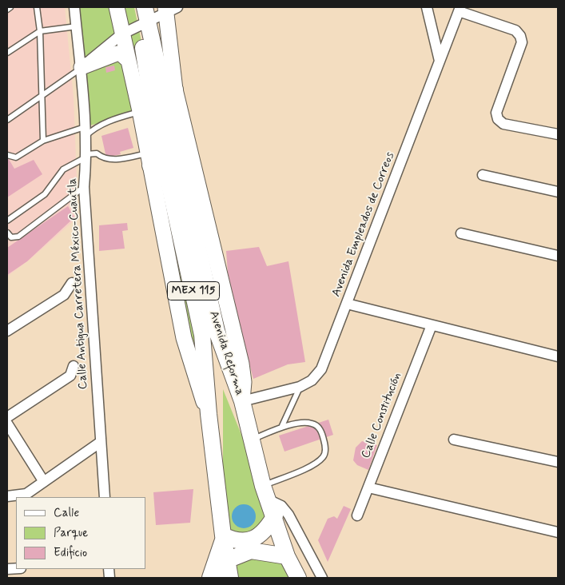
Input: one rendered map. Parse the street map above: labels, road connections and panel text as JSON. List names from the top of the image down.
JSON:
{
  "streets": {
    "main road": ["MEX 115", "Avenida Reforma"],
    "street": ["Avenida Empleados de Correos", "Calle Antigua Carretera México-Cuautla", "Calle Constitución"]
  },
  "crossings": [
    ["Avenida Empleados de Correos", "Avenida Reforma"]
  ],
  "legend": ["Calle", "Parque", "Edificio"]
}
